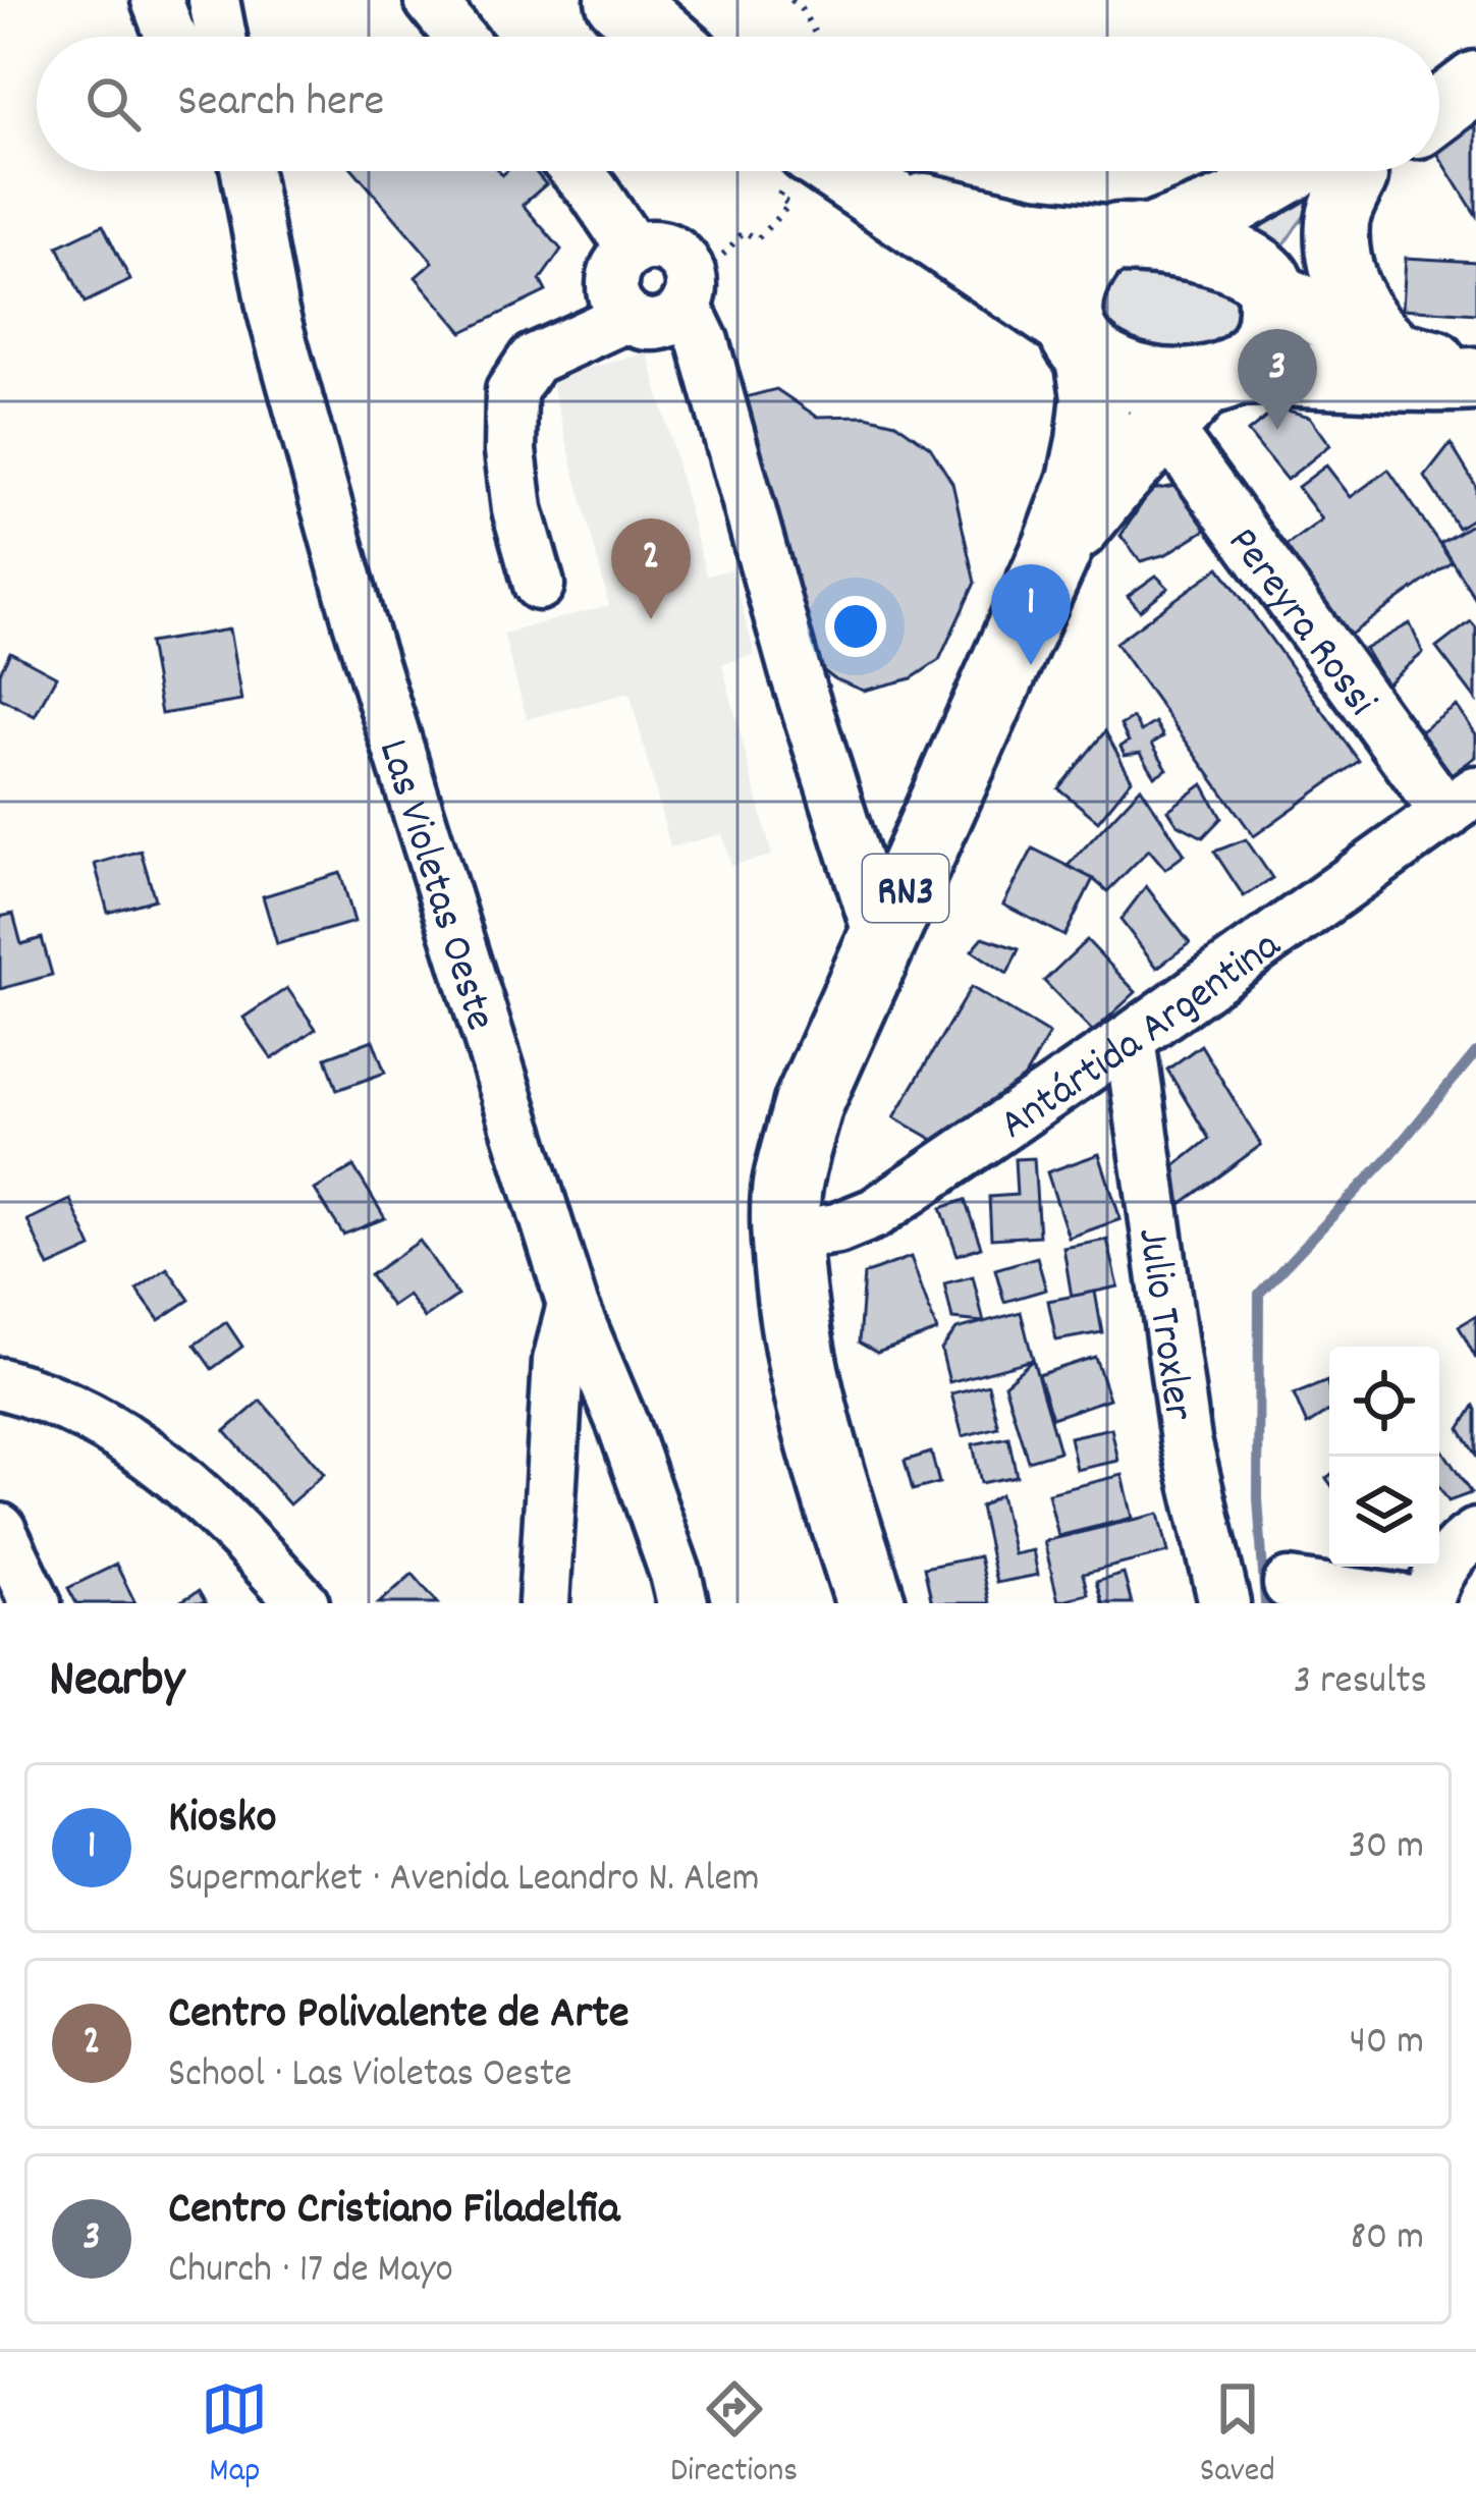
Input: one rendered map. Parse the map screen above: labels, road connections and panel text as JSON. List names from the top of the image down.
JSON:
{
  "streets": {
    "highway": ["RN3"],
    "street": [
      "Pereyra Rossi",
      "Las Violetas Oeste",
      "Antártida Argentina",
      "Julio Troxler"
    ]
  },
  "crossings": [
    ["Pereyra Rossi", "RN3"],
    ["Pereyra Rossi", "Antártida Argentina"],
    ["RN3", "Antártida Argentina"],
    ["Antártida Argentina", "Julio Troxler"]
  ],
  "page": {
    "search": "Search here",
    "pins": ["3", "2", "1"],
    "heading": ["Nearby", "3 results"],
    "list": [
      {
        "mark": "1",
        "name": "Kiosko",
        "note": "Supermarket · Avenida Leandro N. Alem",
        "value": "30 m"
      },
      {
        "mark": "2",
        "name": "Centro Polivalente de Arte",
        "note": "School · Las Violetas Oeste",
        "value": "40 m"
      },
      {
        "mark": "3",
        "name": "Centro Cristiano Filadelfia",
        "note": "Church · 17 de Mayo",
        "value": "80 m"
      }
    ],
    "nav": ["Map", "Directions", "Saved"]
  }
}
